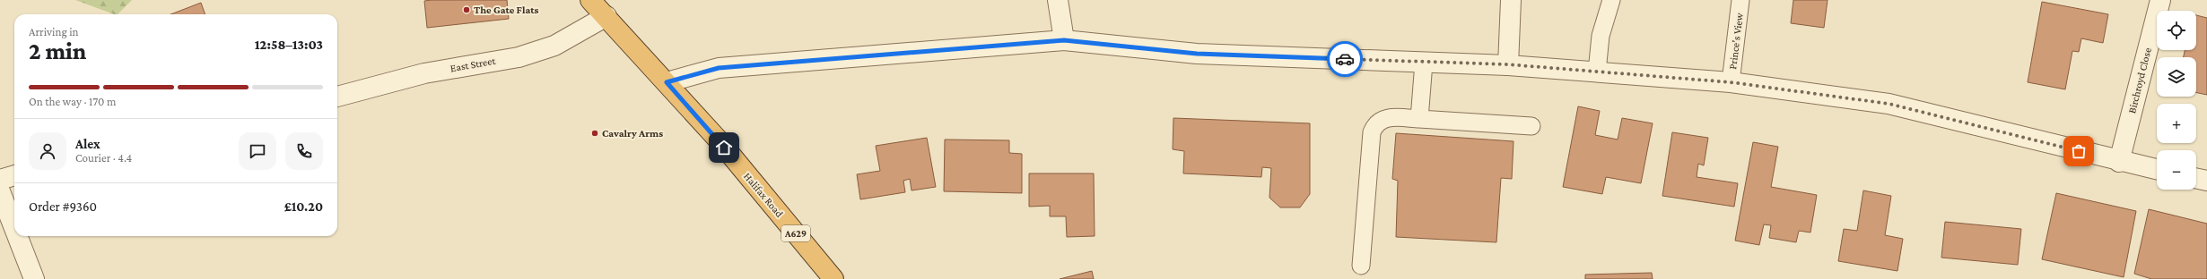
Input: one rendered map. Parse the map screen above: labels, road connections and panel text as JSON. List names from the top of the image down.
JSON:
{
  "streets": {
    "highway": ["Halifax Road", "A629"],
    "street": ["East Street", "Birchroyd Close"],
    "lane": ["Prince's View"]
  },
  "crossings": [
    ["East Street", "Halifax Road"]
  ],
  "places": ["The Gate Flats", "Cavalry Arms"],
  "page": {
    "map_buttons": ["+", "−"],
    "heading": ["2 min", "Arriving in", "12:58–13:03"],
    "panel": [
      "Alex",
      "Courier · 4.4",
      "Order #9360",
      "£10.20"
    ],
    "bar": "On the way · 170 m"
  }
}
